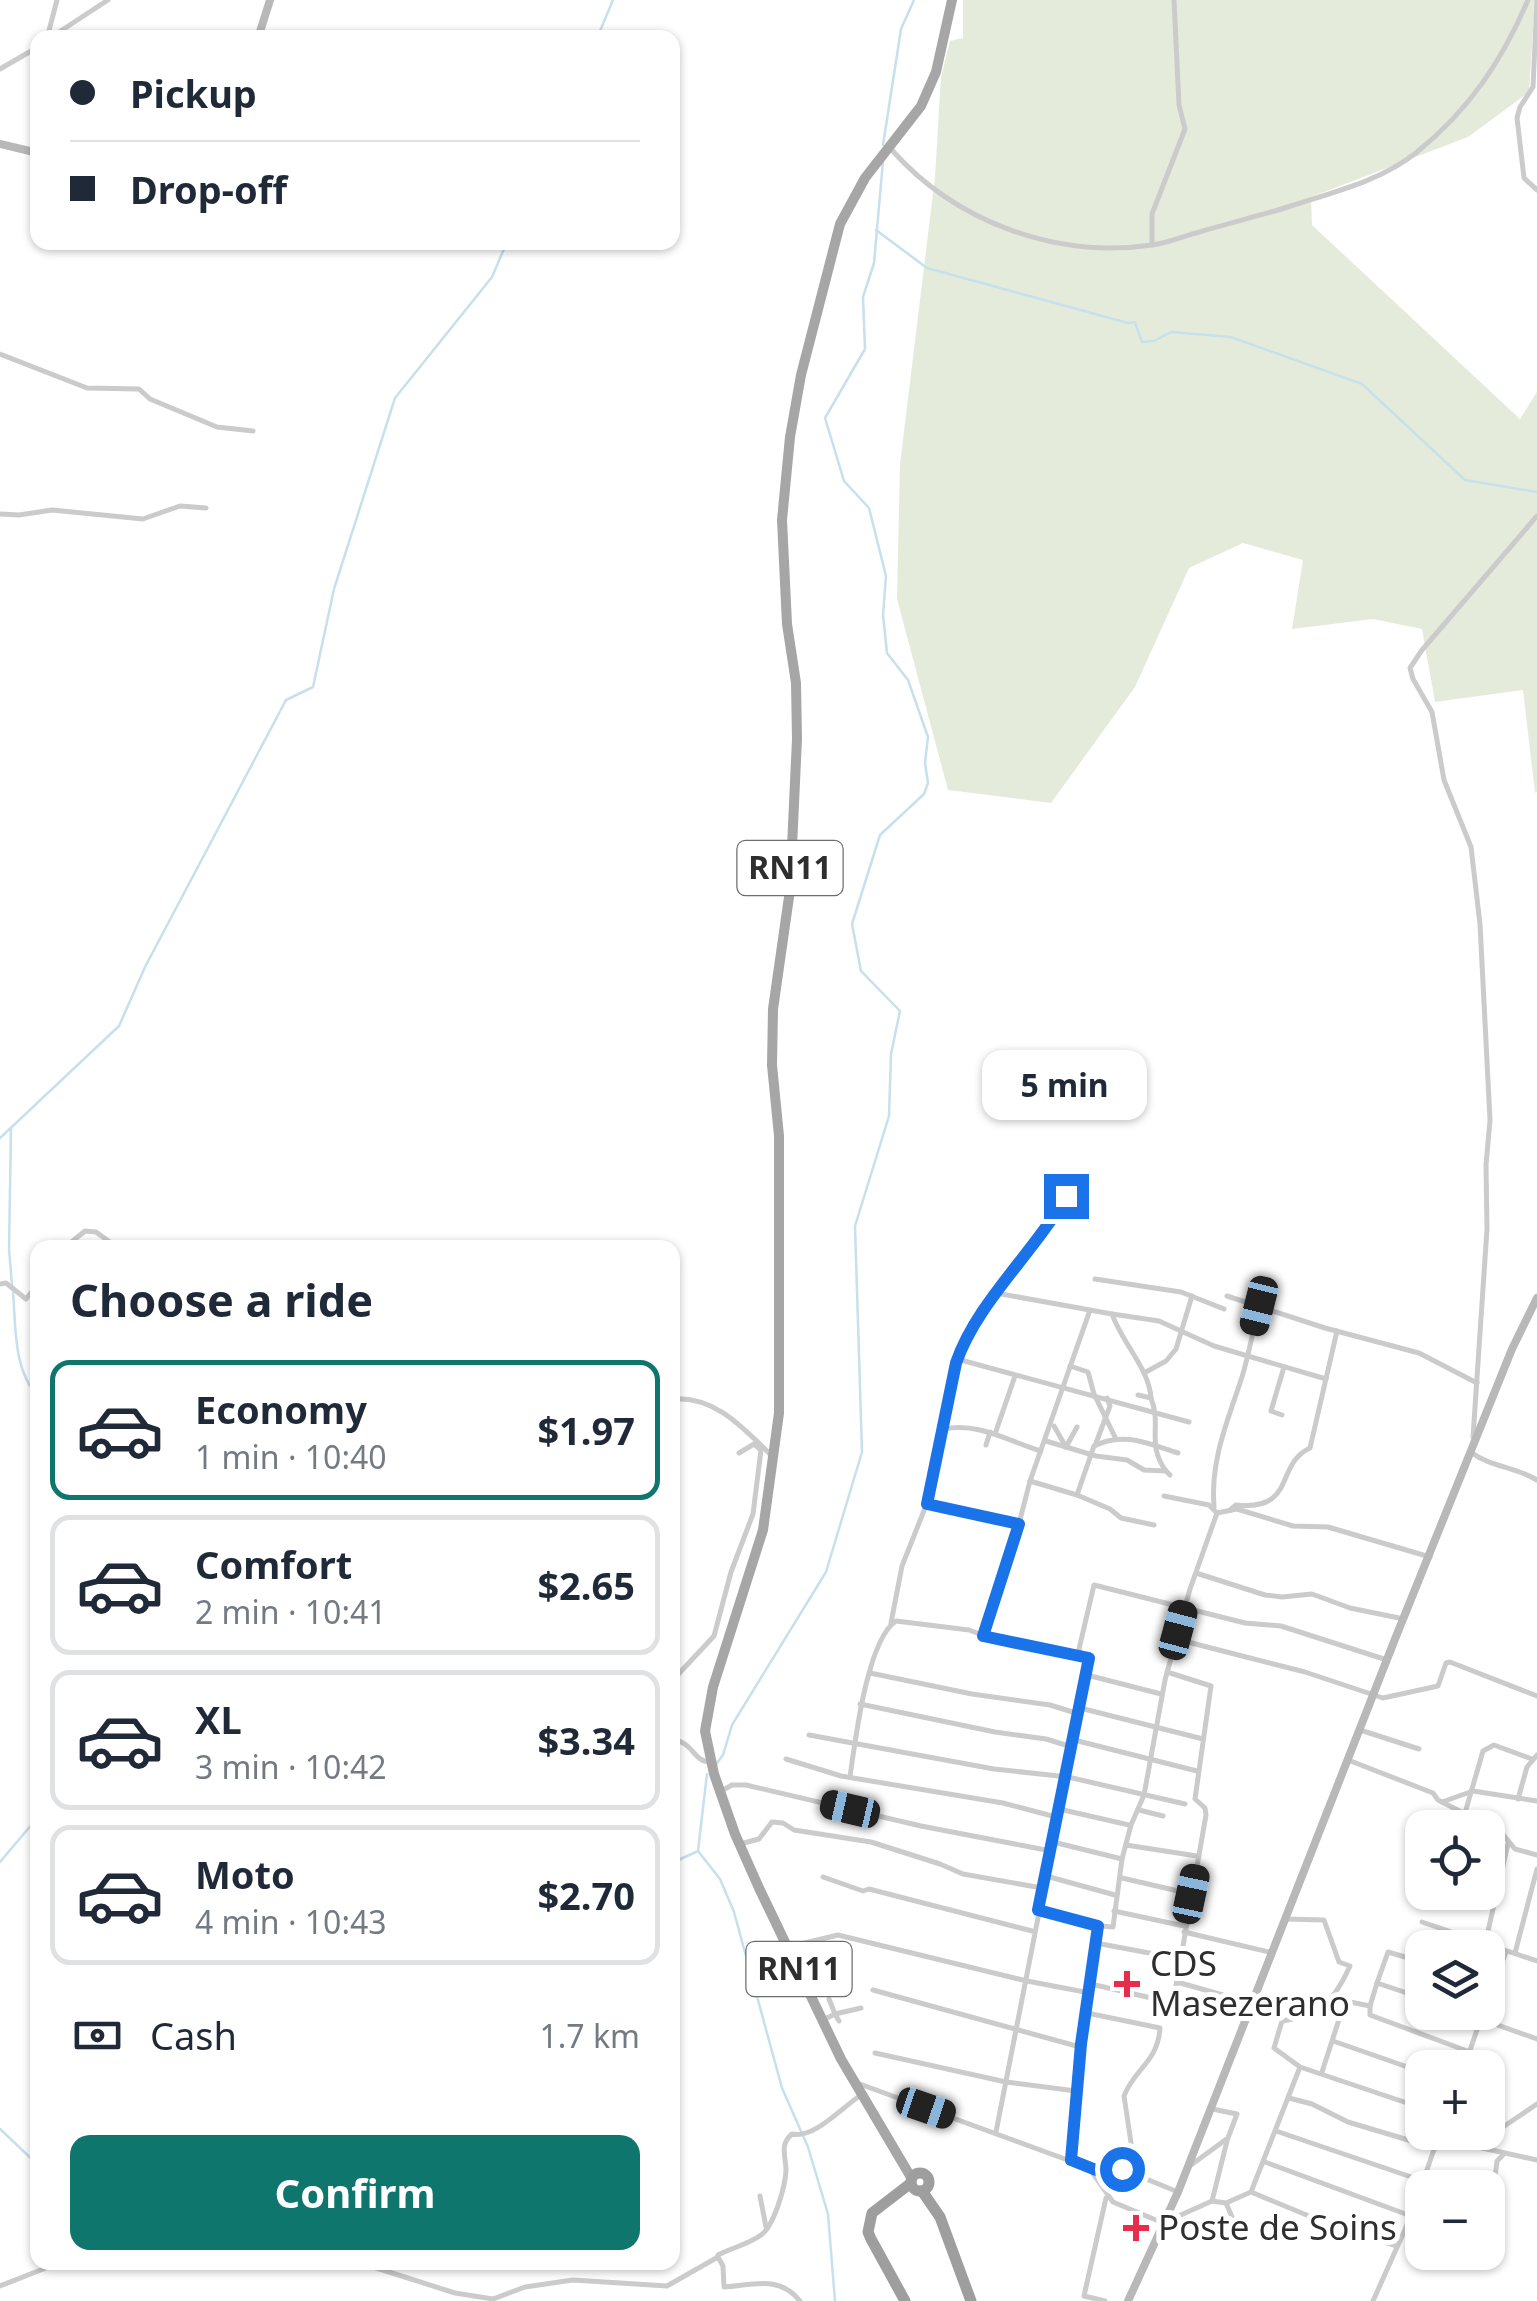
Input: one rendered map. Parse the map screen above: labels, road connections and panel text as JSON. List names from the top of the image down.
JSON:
{
  "streets": {
    "main road": ["RN11"]
  },
  "places": {
    "health": ["CDS Masezerano", "Poste de Soins"]
  },
  "page": {
    "banner": ["Pickup", "Drop-off"],
    "bubble": "5 min",
    "heading": "Choose a ride",
    "list": [
      {
        "name": "Economy",
        "note": "1 min · 10:40",
        "value": "$1.97"
      },
      {
        "name": "Comfort",
        "note": "2 min · 10:41",
        "value": "$2.65"
      },
      {
        "name": "XL",
        "note": "3 min · 10:42",
        "value": "$3.34"
      },
      {
        "name": "Moto",
        "note": "4 min · 10:43",
        "value": "$2.70"
      }
    ],
    "map_buttons": ["+", "−"],
    "pay": ["Cash", "1.7 km"],
    "buttons": "Confirm"
  }
}
